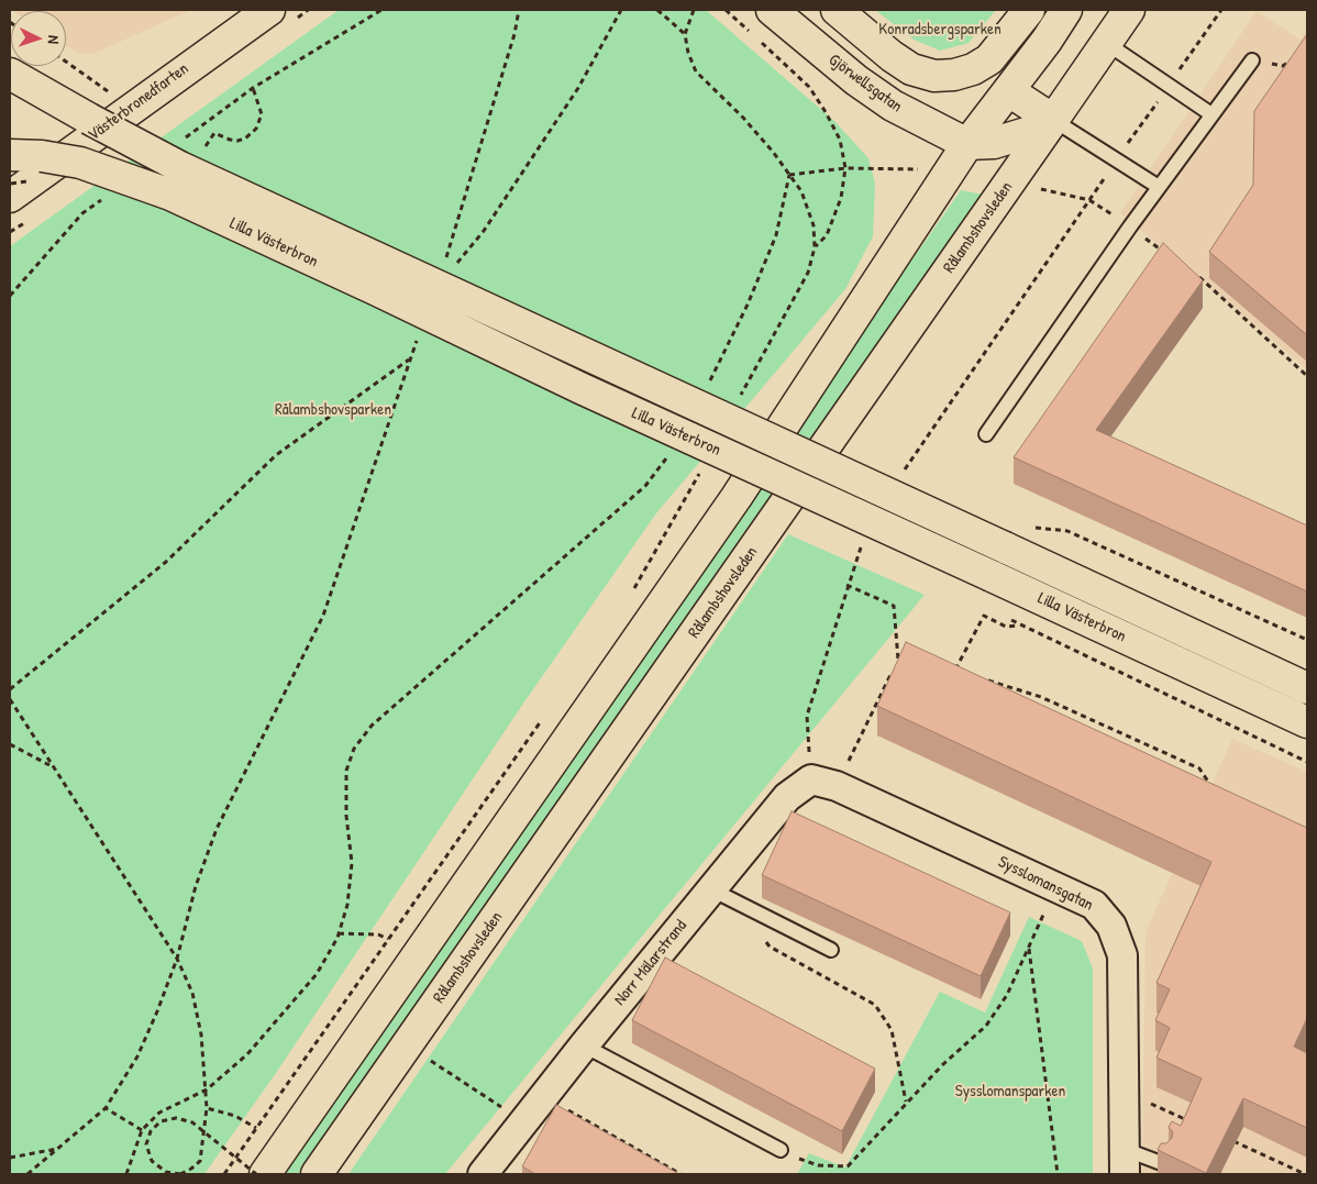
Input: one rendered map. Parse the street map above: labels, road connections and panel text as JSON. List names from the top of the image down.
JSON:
{
  "streets": {
    "main road": [
      "Gjörwellsgatan",
      "Västerbronedfarten",
      "Rålambshovsleden",
      "Lilla Västerbron"
    ],
    "street": ["Sysslomansgatan", "Norr Mälarstrand"]
  },
  "crossings": [
    ["Sysslomansgatan", "Norr Mälarstrand"]
  ],
  "parks": ["Konradsbergsparken", "Rålambshovsparken", "Sysslomansparken"],
  "north": "right"
}
